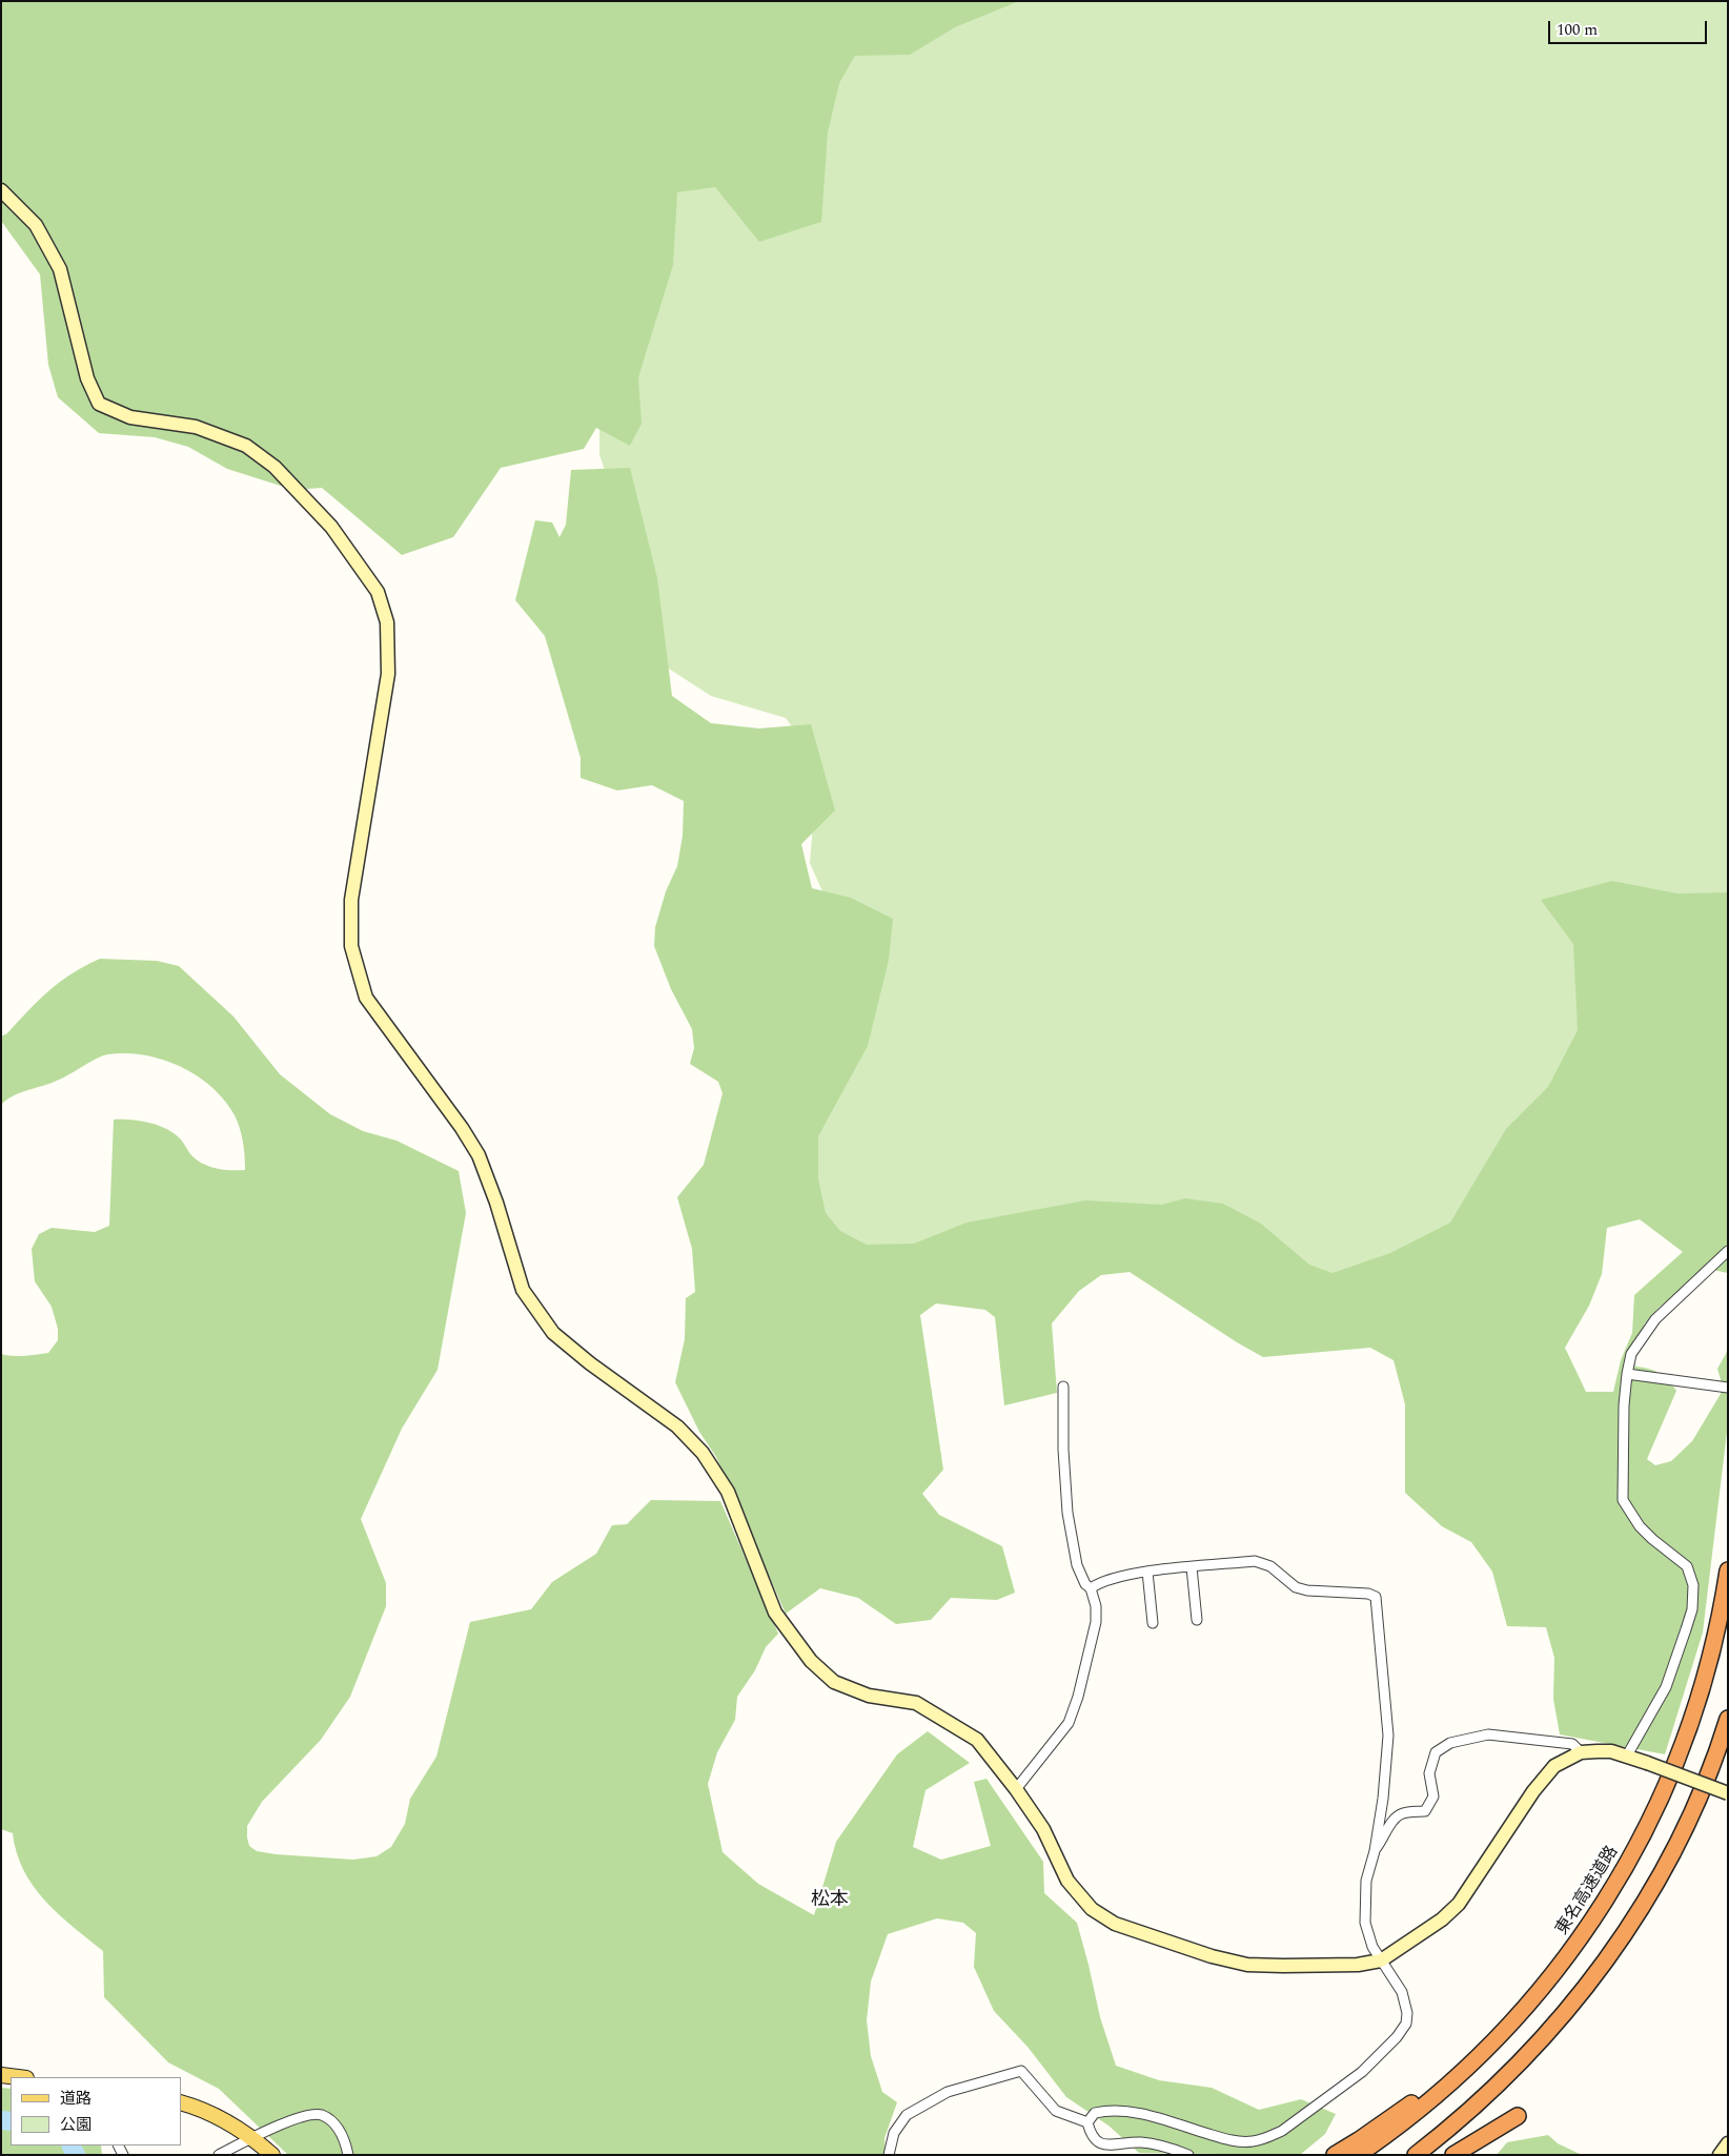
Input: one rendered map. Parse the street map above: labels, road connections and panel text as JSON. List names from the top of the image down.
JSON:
{
  "streets": {
    "highway": ["東名高速道路"]
  },
  "districts": ["松本"],
  "legend": ["道路", "公園"],
  "scale_bar": "100 m"
}
